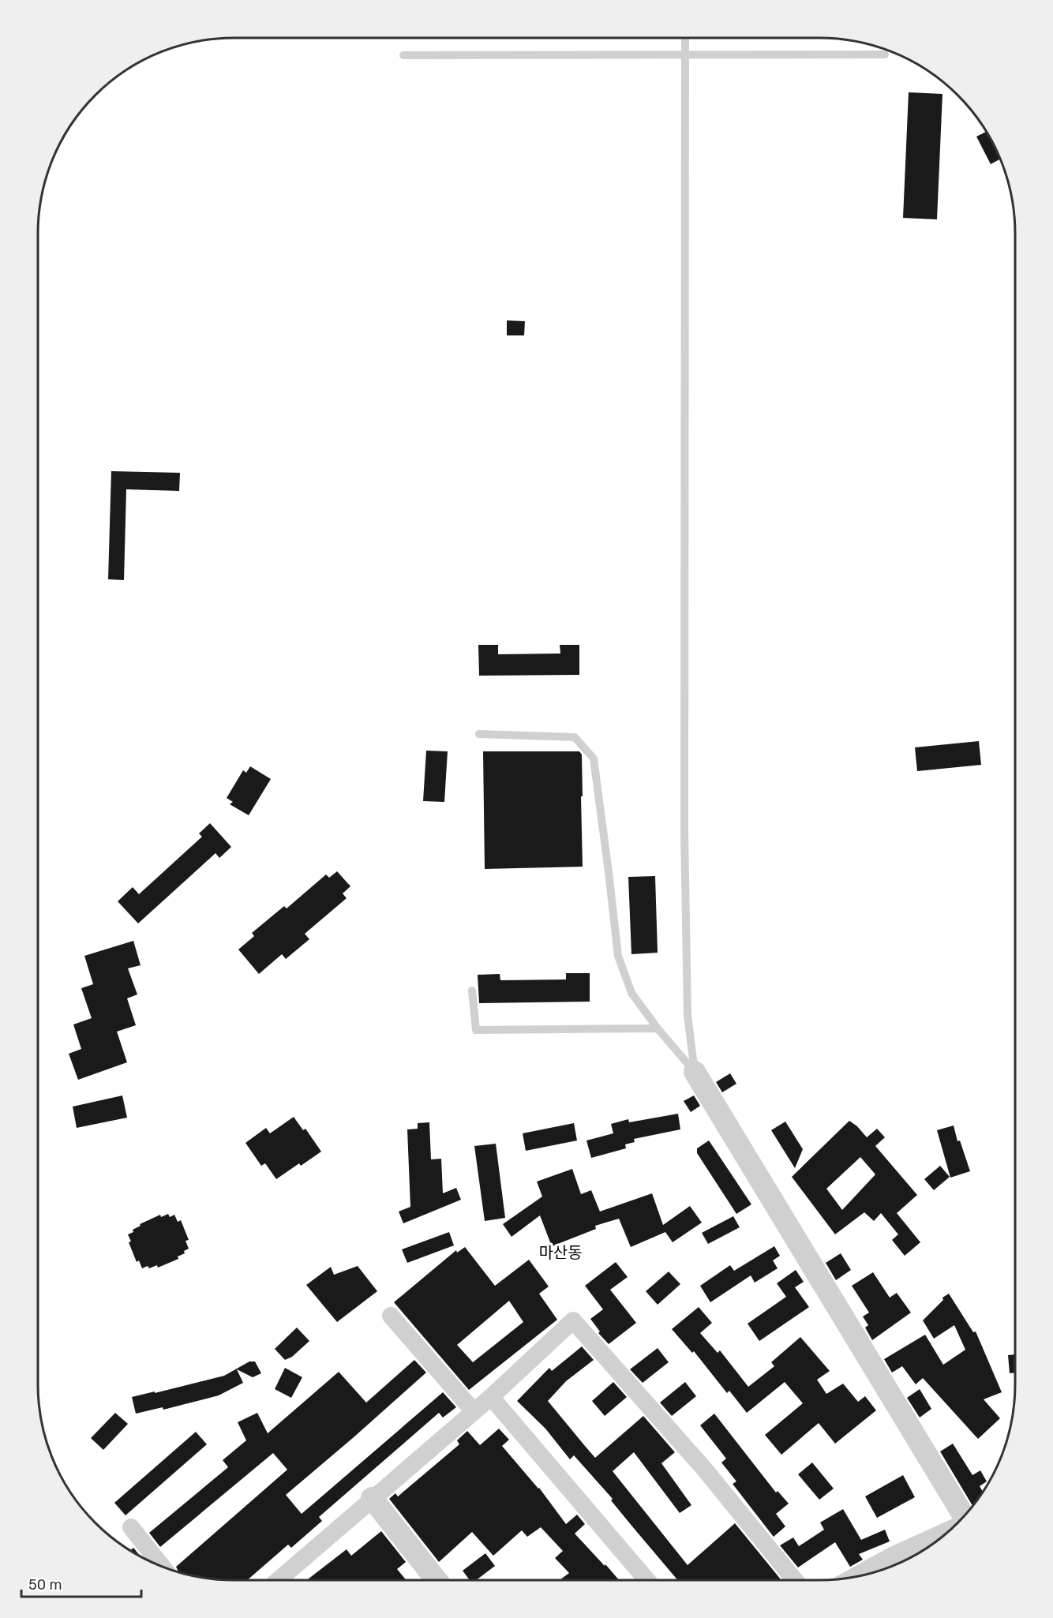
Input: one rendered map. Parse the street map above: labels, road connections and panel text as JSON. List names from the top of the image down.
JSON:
{
  "districts": ["마산동"],
  "scale_bar": "50 m"
}
